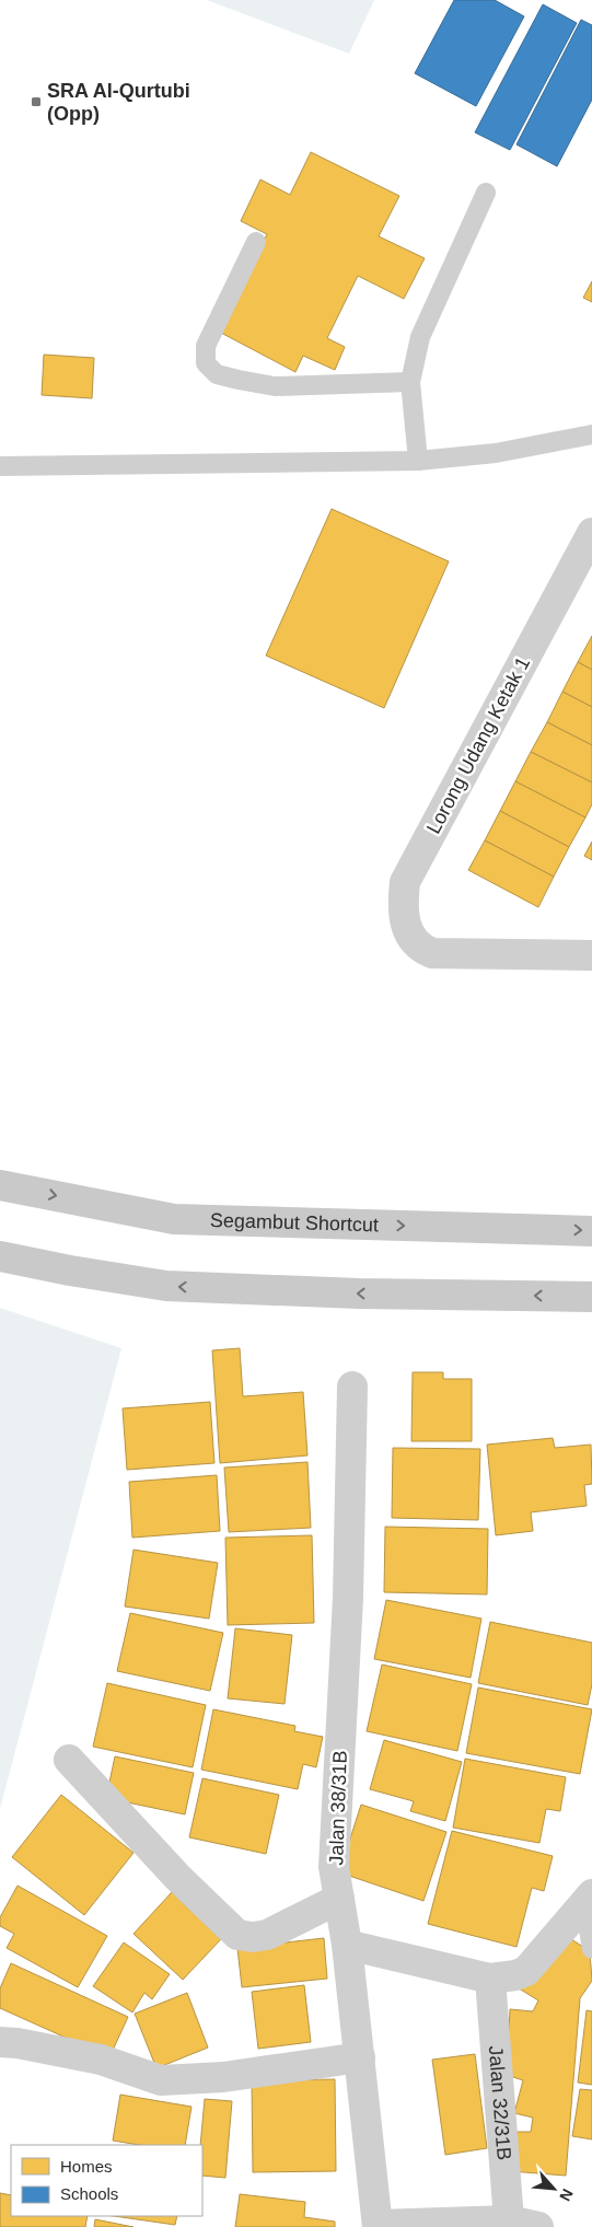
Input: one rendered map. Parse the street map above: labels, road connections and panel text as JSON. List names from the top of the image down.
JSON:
{
  "streets": {
    "main road": ["Segambut Shortcut"],
    "street": ["Lorong Udang Ketak 1", "Jalan 38/31B", "Jalan 32/31B"]
  },
  "places": {
    "transit": ["SRA Al-Qurtubi (Opp)"]
  },
  "legend": ["Homes", "Schools"],
  "north": "bottom right"
}
